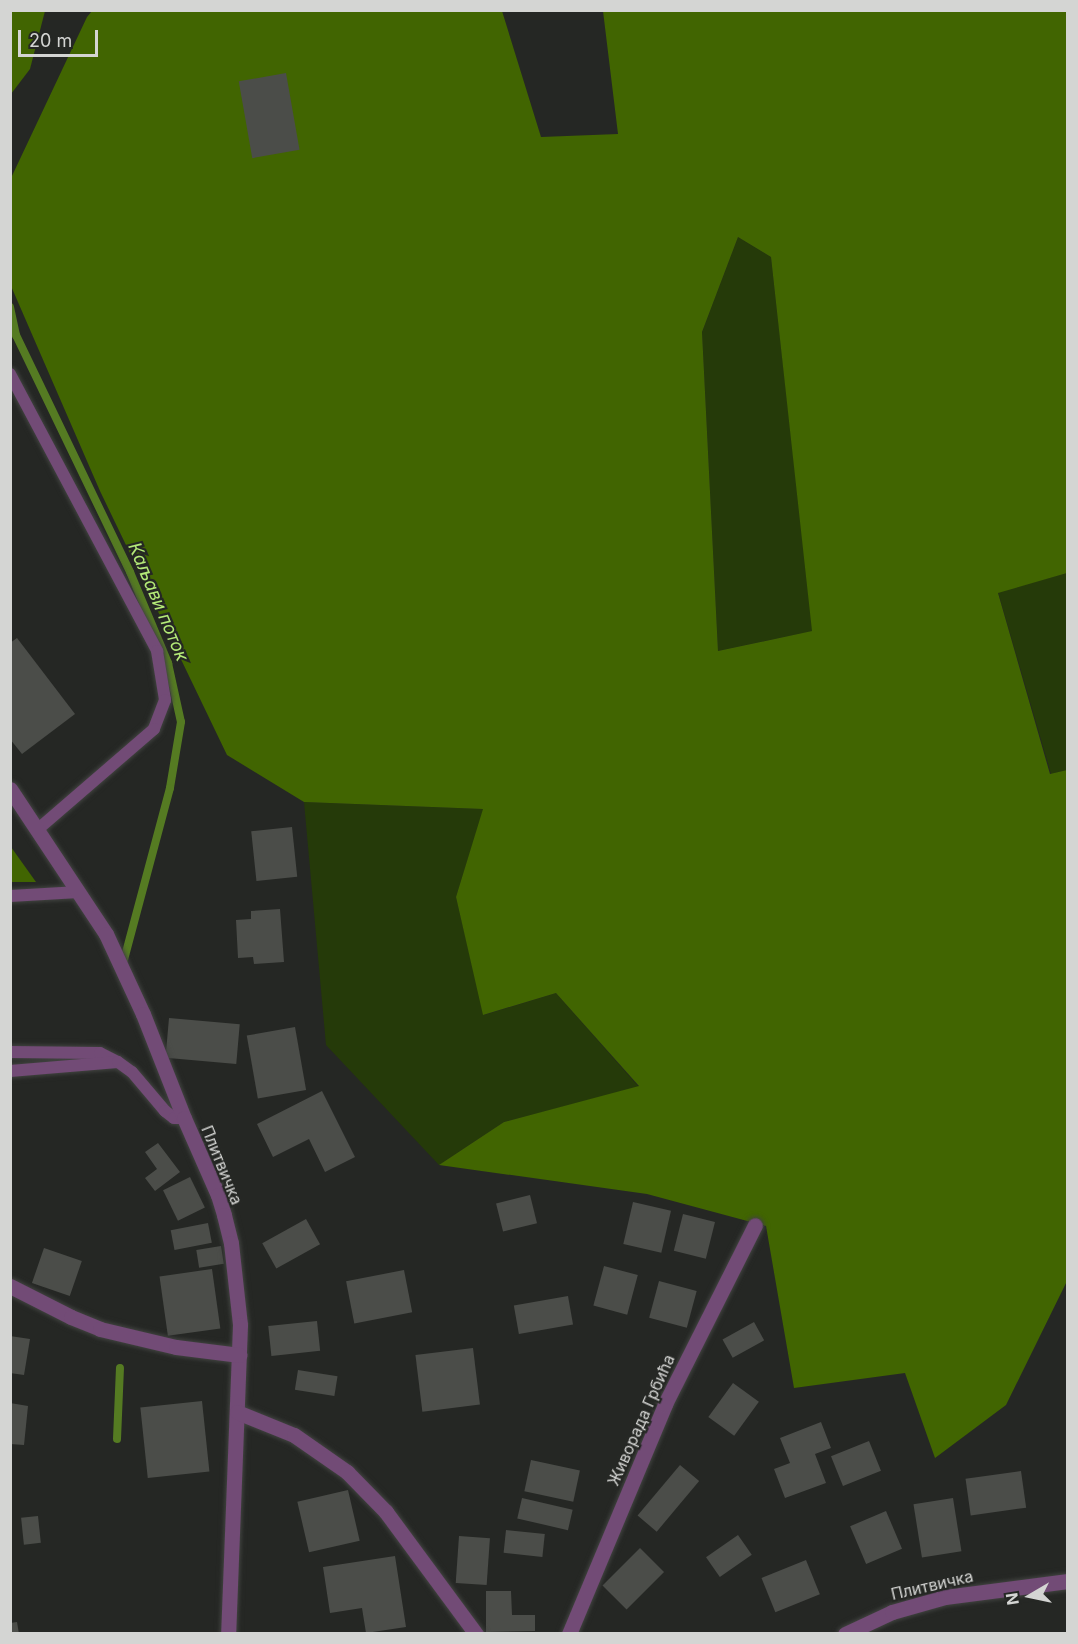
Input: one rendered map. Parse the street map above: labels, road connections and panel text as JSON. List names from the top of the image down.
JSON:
{
  "streets": {
    "street": ["Плитвичка", "Живорада Грбића"]
  },
  "water": ["Каљави поток"],
  "scale_bar": "20 m",
  "north": "left"
}
